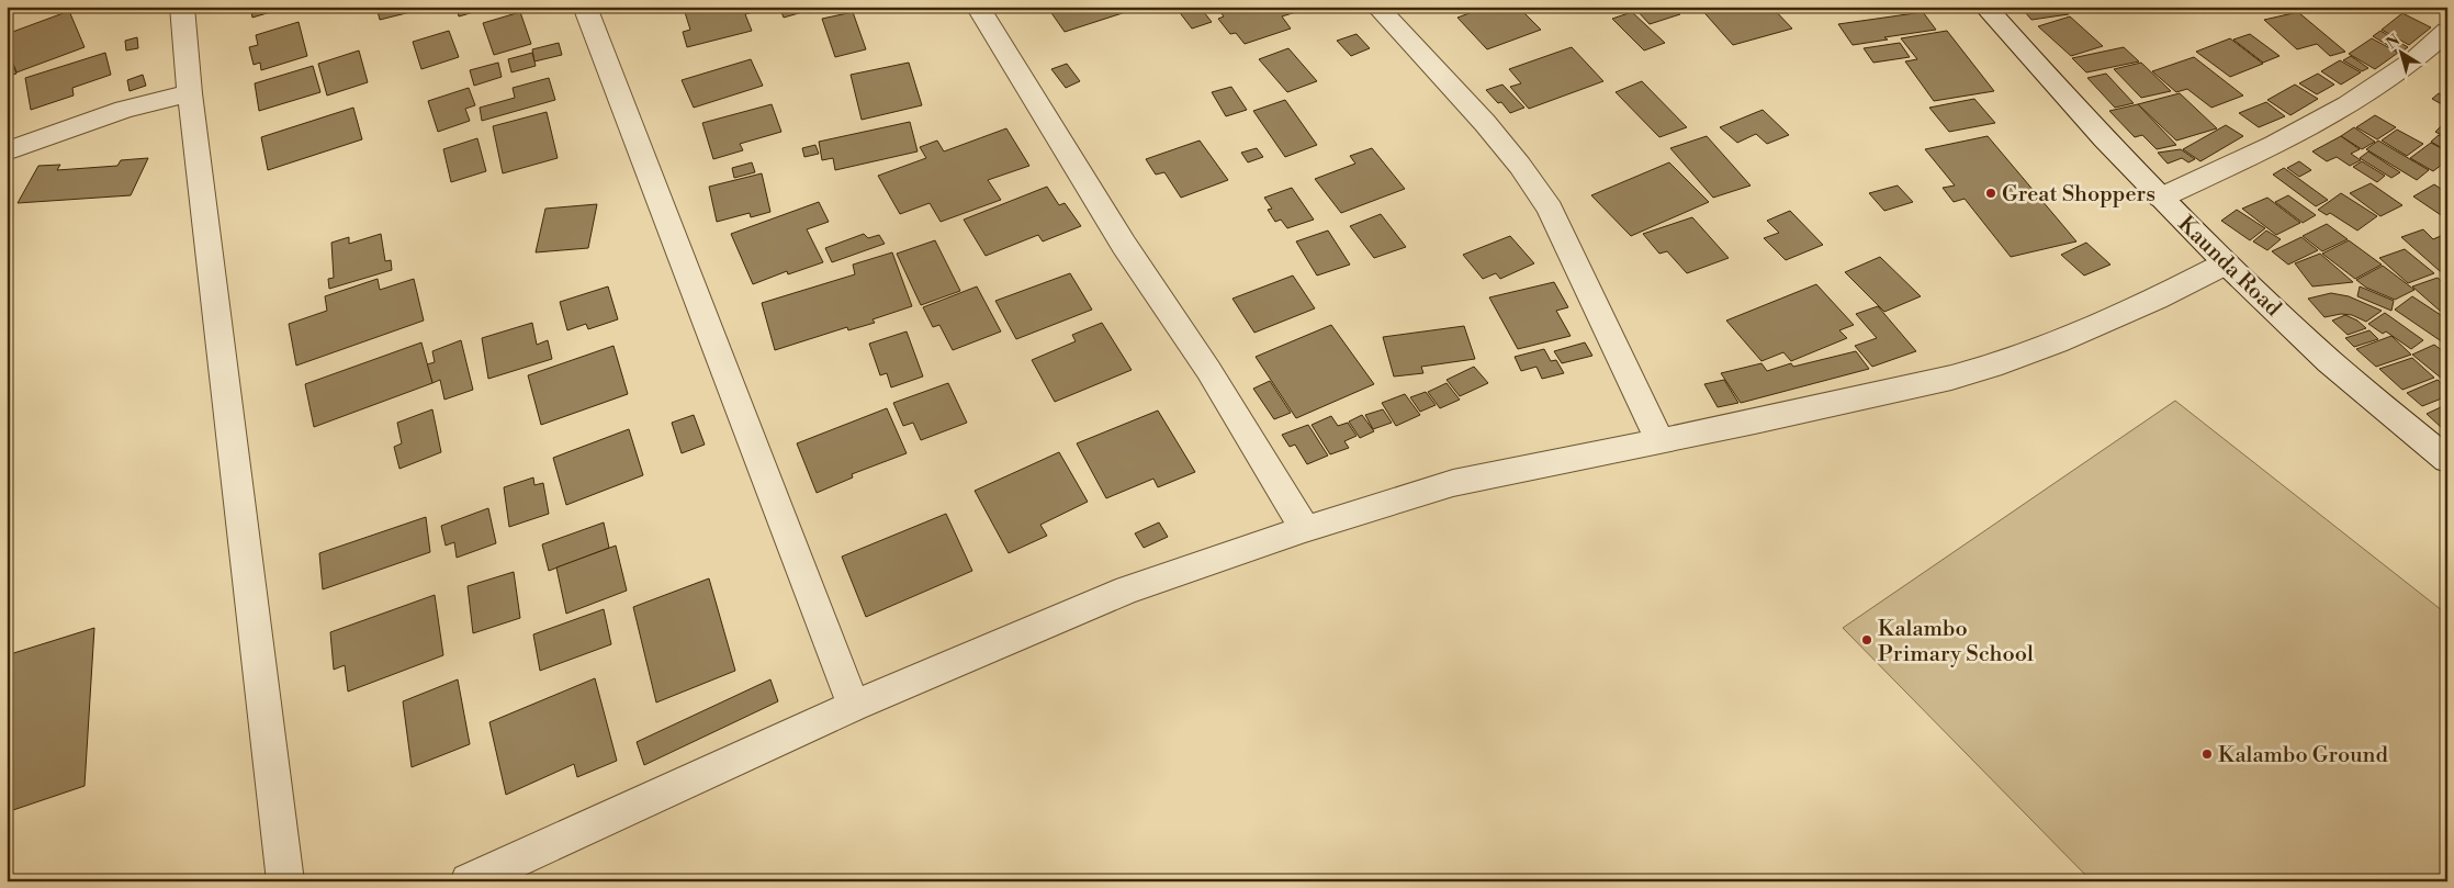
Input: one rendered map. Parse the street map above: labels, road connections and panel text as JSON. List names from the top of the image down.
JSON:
{
  "streets": {
    "street": ["Kaunda Road"]
  },
  "places": ["Great Shoppers", "Kalambo Primary School", "Kalambo Ground"],
  "north": "top left"
}
